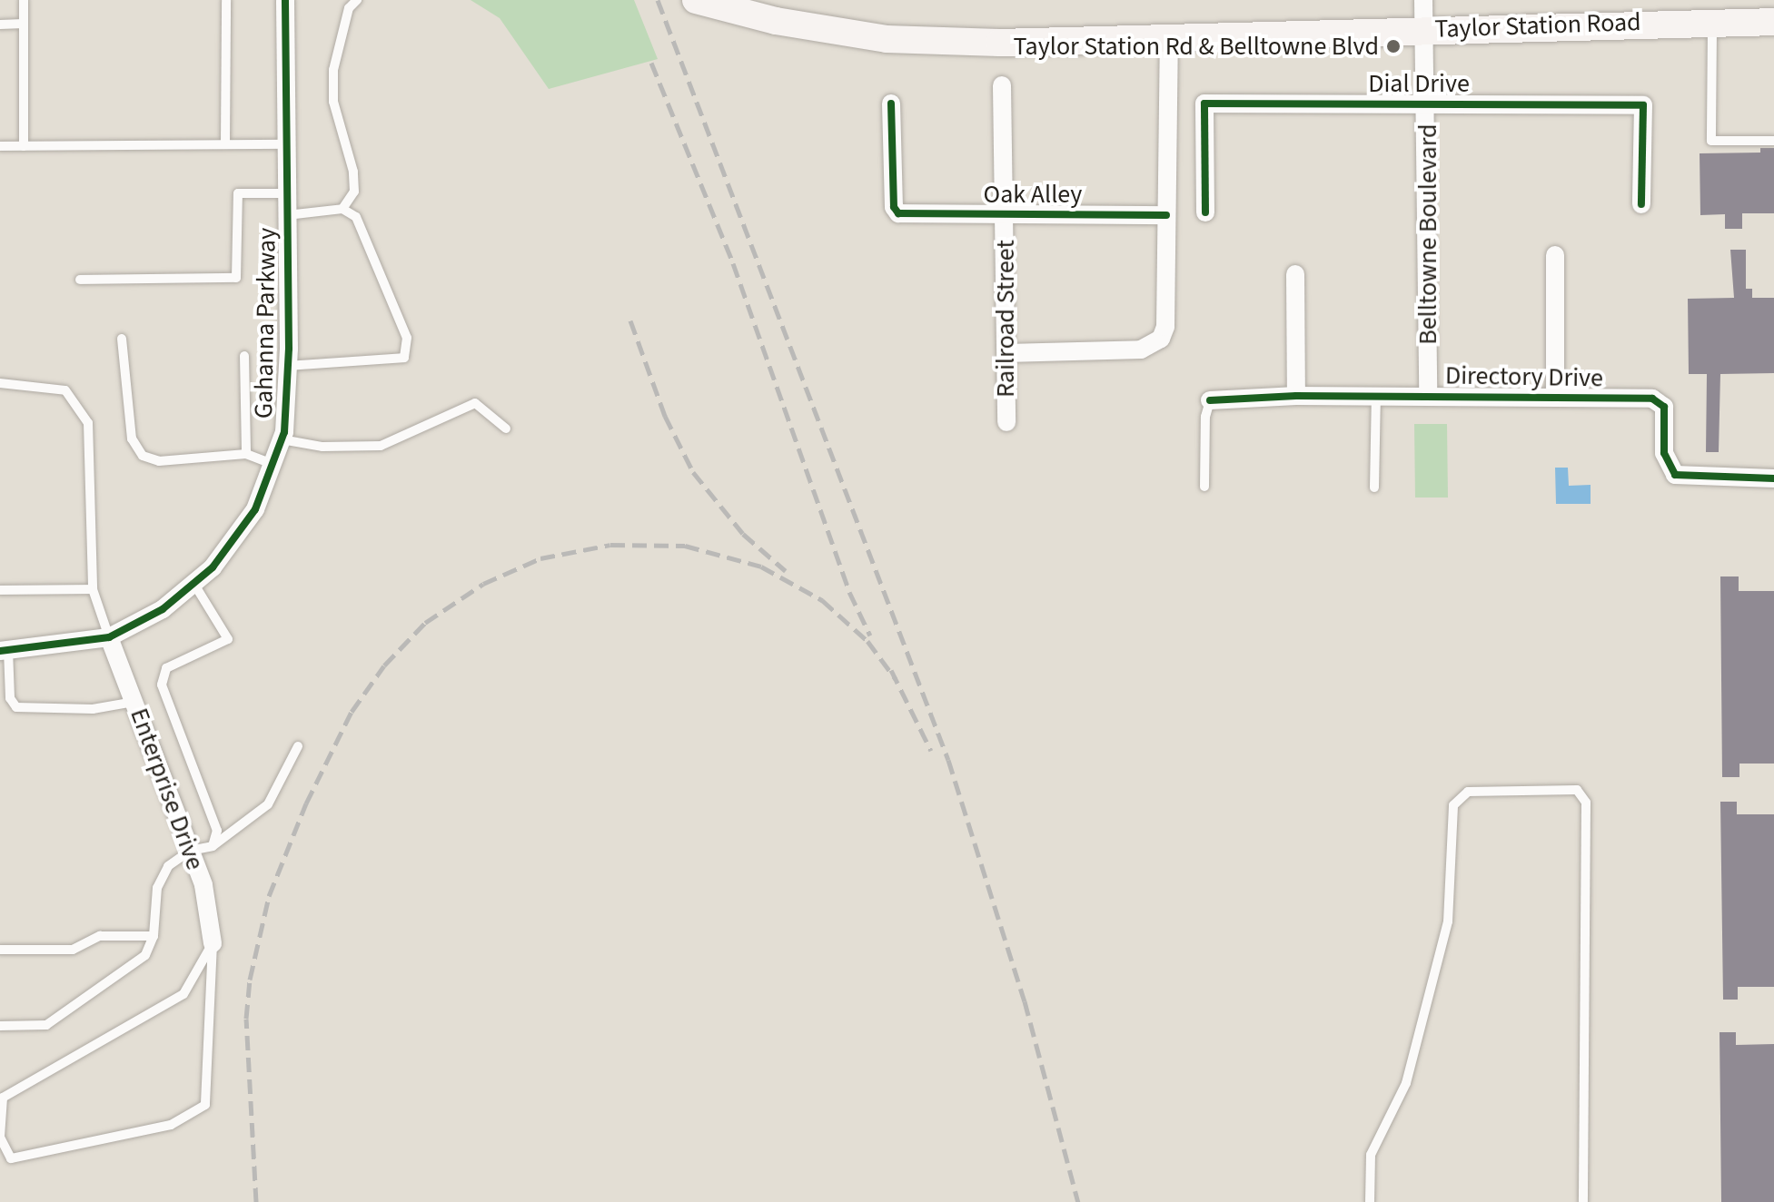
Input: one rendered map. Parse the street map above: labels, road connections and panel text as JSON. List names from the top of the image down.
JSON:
{
  "streets": {
    "main road": ["Taylor Station Road"],
    "street": [
      "Dial Drive",
      "Oak Alley",
      "Belltowne Boulevard",
      "Railroad Street",
      "Gahanna Parkway",
      "Directory Drive",
      "Enterprise Drive"
    ]
  },
  "crossings": [
    ["Taylor Station Road", "Belltowne Boulevard"],
    ["Dial Drive", "Belltowne Boulevard"],
    ["Oak Alley", "Railroad Street"],
    ["Belltowne Boulevard", "Directory Drive"],
    ["Gahanna Parkway", "Enterprise Drive"]
  ],
  "places": ["Taylor Station Rd & Belltowne Blvd"]
}
